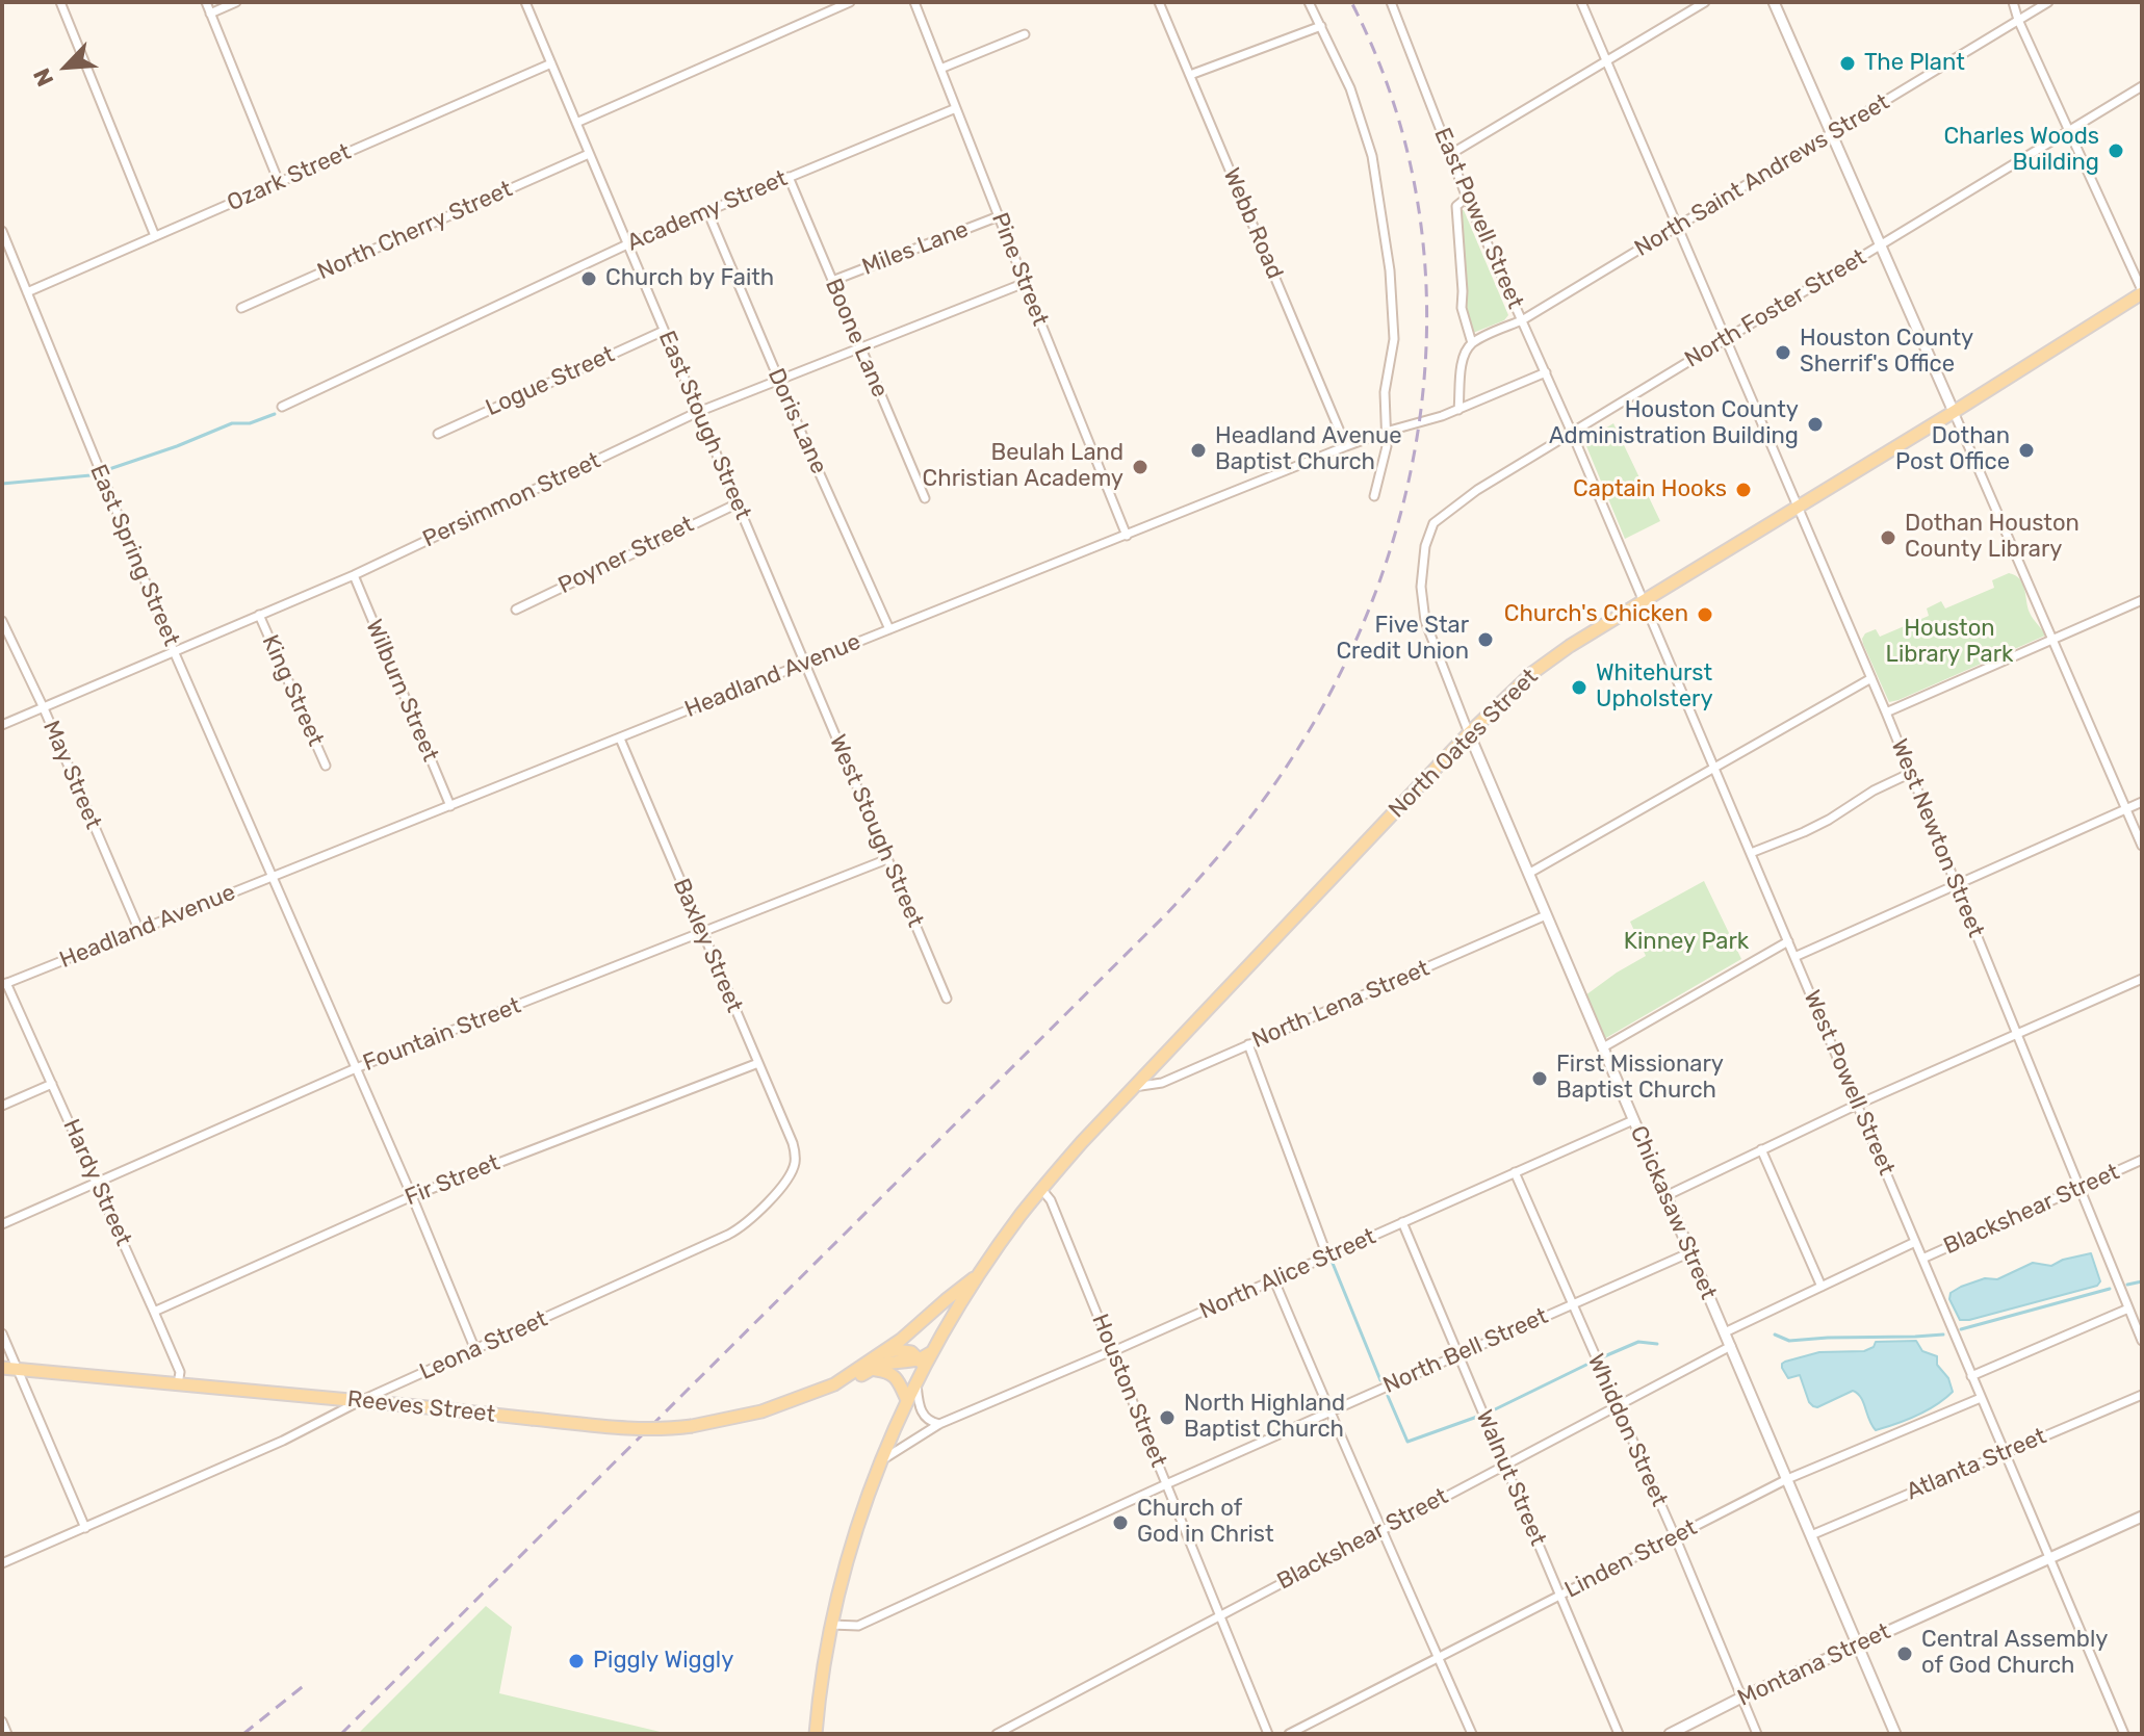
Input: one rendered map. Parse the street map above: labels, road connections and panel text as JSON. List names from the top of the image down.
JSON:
{
  "streets": {
    "main road": ["North Oates Street", "Reeves Street"],
    "street": [
      "North Saint Andrews Street",
      "Ozark Street",
      "Academy Street",
      "East Powell Street",
      "Webb Road",
      "North Cherry Street",
      "Miles Lane",
      "Pine Street",
      "North Foster Street",
      "Boone Lane",
      "Logue Street",
      "Doris Lane",
      "East Stough Street",
      "Persimmon Street",
      "East Spring Street",
      "Poyner Street",
      "Headland Avenue",
      "King Street",
      "Wilburn Street",
      "May Street",
      "West Stough Street",
      "West Newton Street",
      "Baxley Street",
      "North Lena Street",
      "Fountain Street",
      "West Powell Street",
      "Fir Street",
      "Hardy Street",
      "Blackshear Street",
      "Chickasaw Street",
      "North Alice Street",
      "Leona Street",
      "North Bell Street",
      "Houston Street",
      "Whiddon Street",
      "Atlanta Street",
      "Walnut Street",
      "Linden Street",
      "Montana Street"
    ]
  },
  "crossings": [
    ["North Saint Andrews Street", "East Powell Street"],
    ["North Saint Andrews Street", "West Newton Street"],
    ["Ozark Street", "East Stough Street"],
    ["Ozark Street", "East Spring Street"],
    ["Academy Street", "Pine Street"],
    ["Academy Street", "Boone Lane"],
    ["Academy Street", "Doris Lane"],
    ["Academy Street", "East Stough Street"],
    ["East Powell Street", "North Foster Street"],
    ["East Powell Street", "Headland Avenue"],
    ["East Powell Street", "West Powell Street"],
    ["Webb Road", "Headland Avenue"],
    ["North Cherry Street", "East Stough Street"],
    ["Miles Lane", "Pine Street"],
    ["Miles Lane", "Boone Lane"],
    ["Pine Street", "Persimmon Street"],
    ["Pine Street", "Headland Avenue"],
    ["North Foster Street", "West Newton Street"],
    ["North Foster Street", "West Powell Street"],
    ["North Foster Street", "Chickasaw Street"],
    ["Boone Lane", "Persimmon Street"],
    ["Logue Street", "East Stough Street"],
    ["Doris Lane", "Persimmon Street"],
    ["Doris Lane", "Headland Avenue"],
    ["East Stough Street", "Persimmon Street"],
    ["East Stough Street", "Poyner Street"],
    ["East Stough Street", "Headland Avenue"],
    ["East Stough Street", "West Stough Street"],
    ["Persimmon Street", "East Spring Street"],
    ["Persimmon Street", "King Street"],
    ["Persimmon Street", "Wilburn Street"],
    ["Persimmon Street", "May Street"],
    ["East Spring Street", "Headland Avenue"],
    ["East Spring Street", "Fountain Street"],
    ["East Spring Street", "Fir Street"],
    ["East Spring Street", "Leona Street"],
    ["Headland Avenue", "Wilburn Street"],
    ["Headland Avenue", "May Street"],
    ["Headland Avenue", "West Stough Street"],
    ["Headland Avenue", "Baxley Street"],
    ["Headland Avenue", "Hardy Street"],
    ["North Oates Street", "West Newton Street"],
    ["North Oates Street", "North Lena Street"],
    ["North Oates Street", "West Powell Street"],
    ["North Oates Street", "Chickasaw Street"],
    ["North Oates Street", "Houston Street"],
    ["North Oates Street", "Reeves Street"],
    ["West Stough Street", "Fountain Street"],
    ["West Newton Street", "Blackshear Street"],
    ["Baxley Street", "Fountain Street"],
    ["Baxley Street", "Fir Street"],
    ["Baxley Street", "Leona Street"],
    ["North Lena Street", "Chickasaw Street"],
    ["Fountain Street", "Hardy Street"],
    ["West Powell Street", "Blackshear Street"],
    ["West Powell Street", "Atlanta Street"],
    ["West Powell Street", "Linden Street"],
    ["West Powell Street", "Montana Street"],
    ["Fir Street", "Hardy Street"],
    ["Hardy Street", "Reeves Street"],
    ["Blackshear Street", "Chickasaw Street"],
    ["Blackshear Street", "Houston Street"],
    ["Blackshear Street", "Whiddon Street"],
    ["Blackshear Street", "Walnut Street"],
    ["Chickasaw Street", "North Alice Street"],
    ["Chickasaw Street", "North Bell Street"],
    ["Chickasaw Street", "Atlanta Street"],
    ["Chickasaw Street", "Linden Street"],
    ["Chickasaw Street", "Montana Street"],
    ["North Alice Street", "Houston Street"],
    ["North Alice Street", "Whiddon Street"],
    ["North Alice Street", "Walnut Street"],
    ["Leona Street", "Reeves Street"],
    ["North Bell Street", "Houston Street"],
    ["North Bell Street", "Whiddon Street"],
    ["North Bell Street", "Walnut Street"],
    ["Whiddon Street", "Linden Street"],
    ["Whiddon Street", "Montana Street"],
    ["Walnut Street", "Linden Street"]
  ],
  "parks": ["Houston Library Park", "Kinney Park"],
  "places": [
    "The Plant",
    "Charles Woods Building",
    "Church by Faith",
    "Houston County Sherrif's Office",
    "Houston County Administration Building",
    "Headland Avenue Baptist Church",
    "Dothan Post Office",
    "Beulah Land Christian Academy",
    "Captain Hooks",
    "Dothan Houston County Library",
    "Church's Chicken",
    "Five Star Credit Union",
    "Whitehurst Upholstery",
    "First Missionary Baptist Church",
    "North Highland Baptist Church",
    "Church of God in Christ",
    "Central Assembly of God Church",
    "Piggly Wiggly"
  ],
  "north": "bottom left"
}
